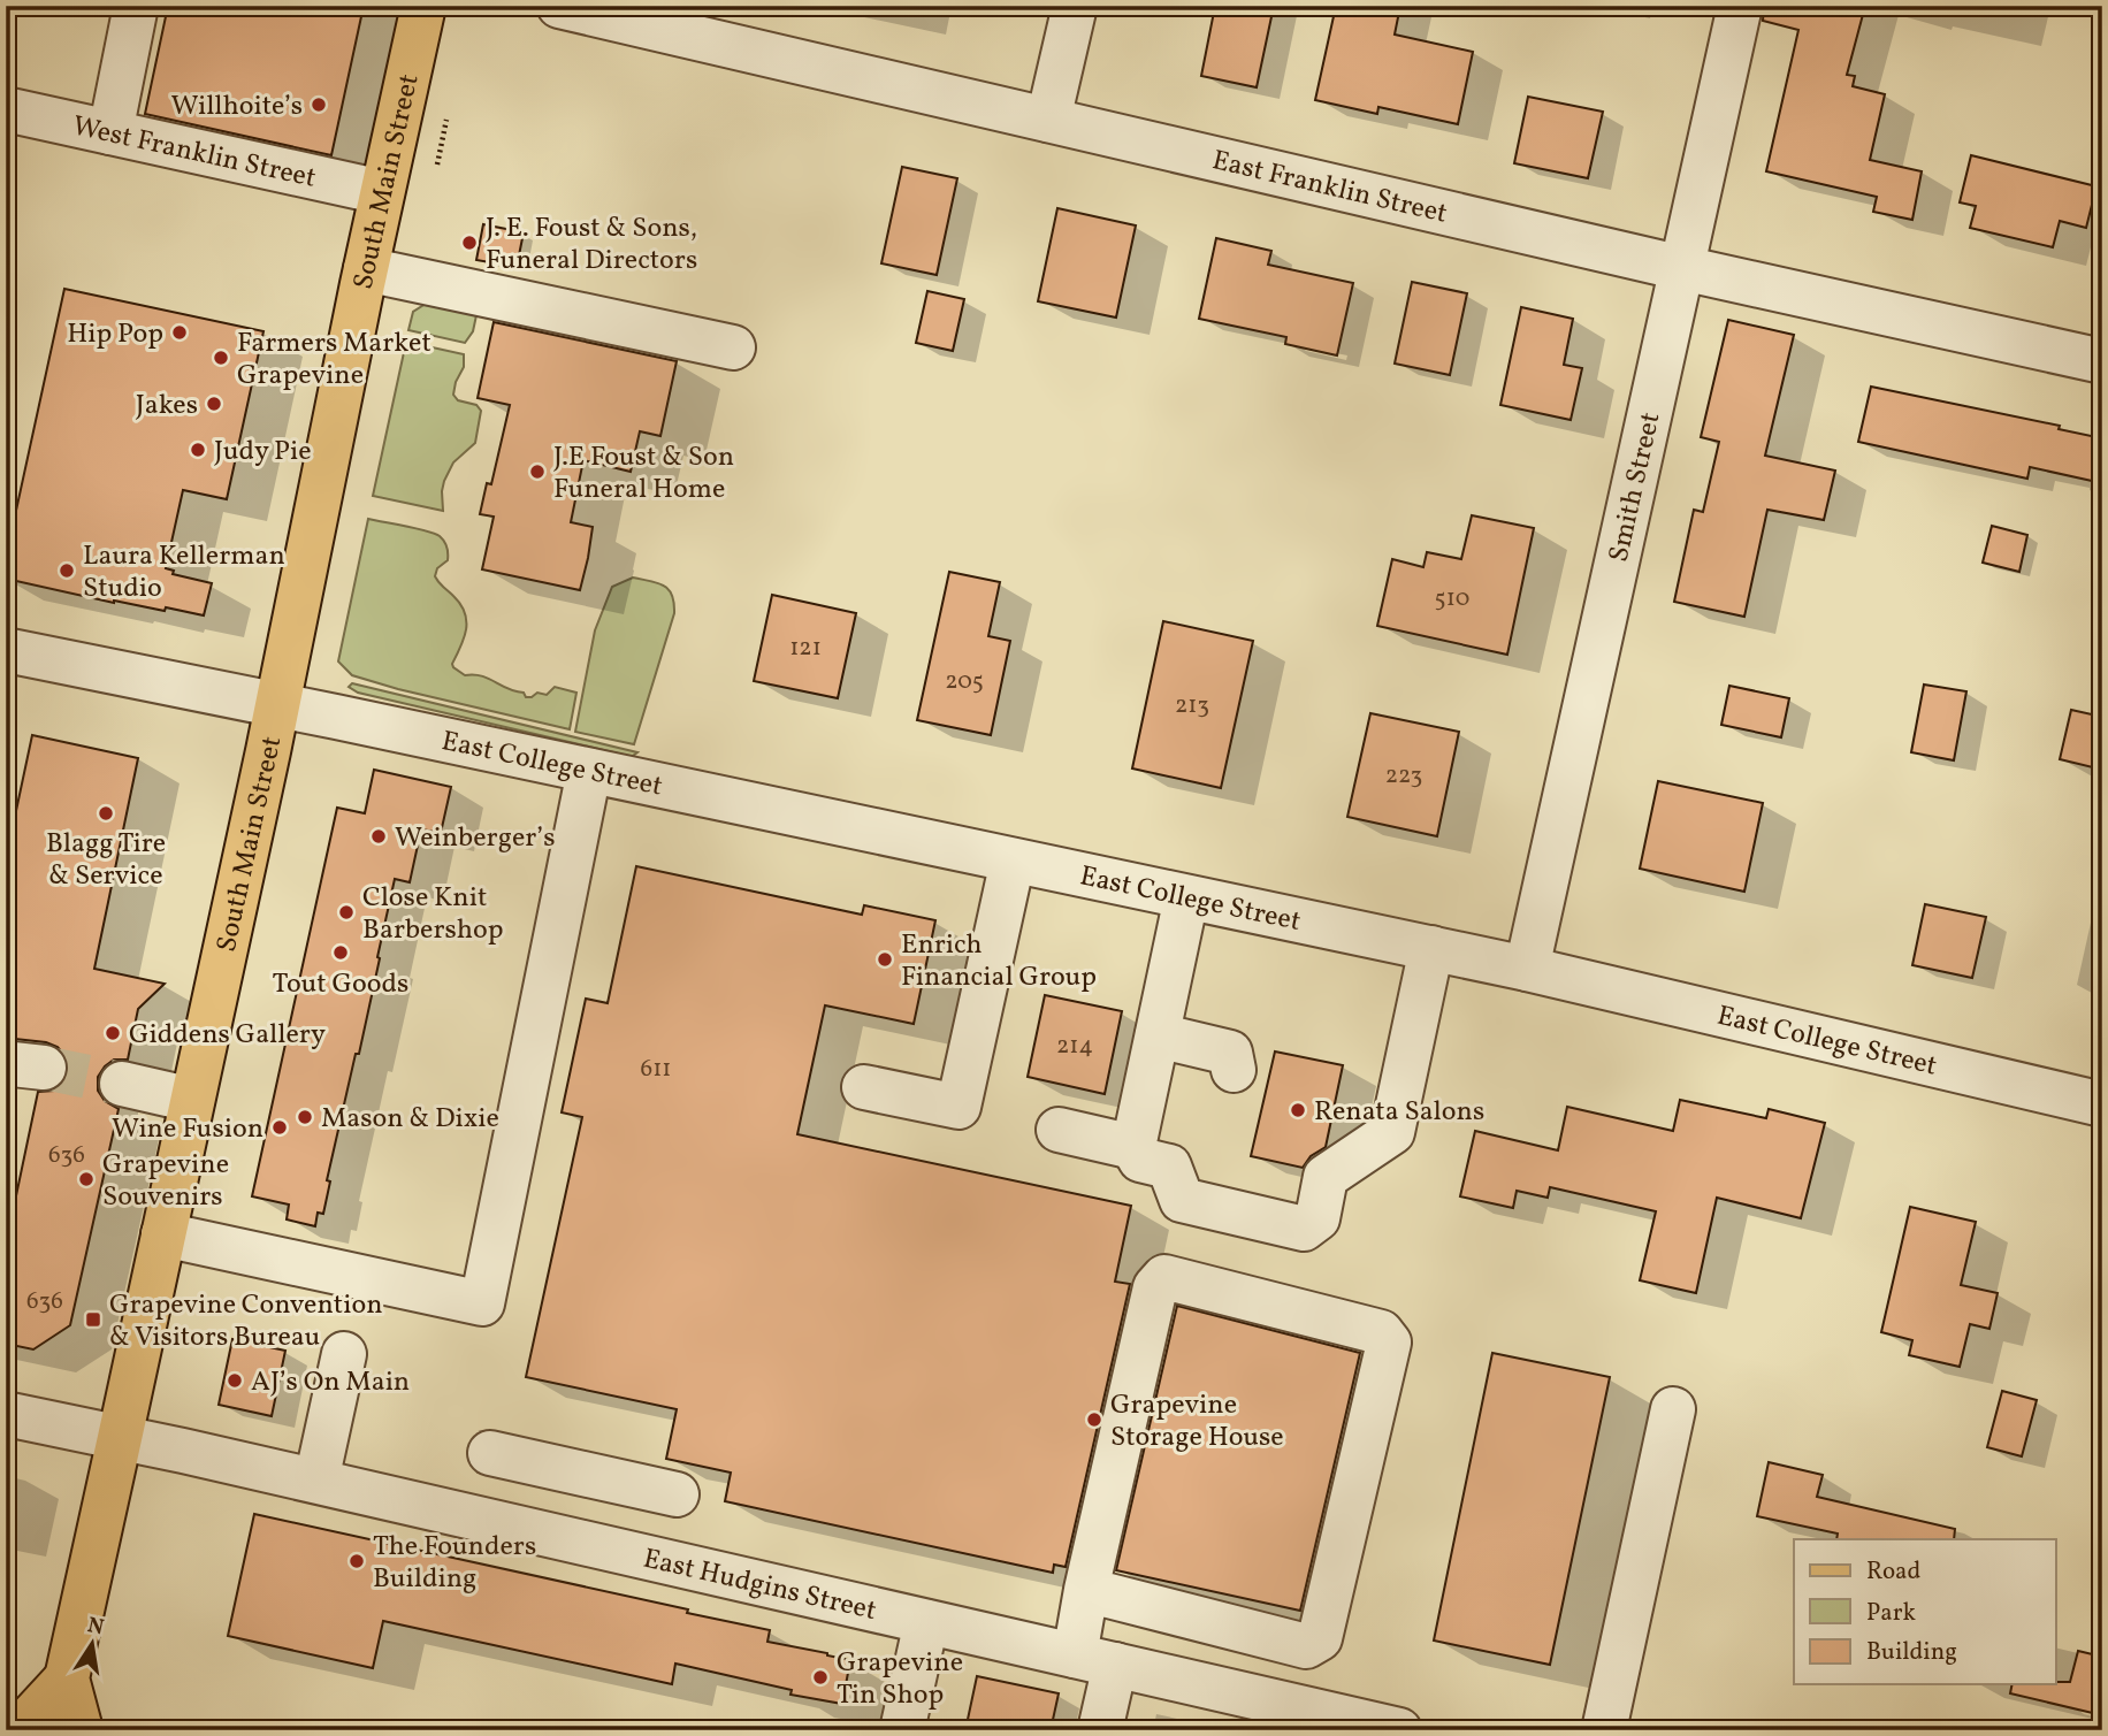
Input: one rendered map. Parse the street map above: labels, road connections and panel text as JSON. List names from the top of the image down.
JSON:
{
  "streets": {
    "main road": ["South Main Street"],
    "street": [
      "West Franklin Street",
      "East Franklin Street",
      "Smith Street",
      "East College Street",
      "East Hudgins Street"
    ]
  },
  "crossings": [
    ["West Franklin Street", "South Main Street"],
    ["South Main Street", "East College Street"],
    ["South Main Street", "East Hudgins Street"],
    ["East Franklin Street", "Smith Street"],
    ["Smith Street", "East College Street"]
  ],
  "places": {
    "other": [
      "Willhoite’s",
      "J. E. Foust & Sons, Funeral Directors",
      "Hip Pop",
      "Farmers Market Grapevine",
      "Jakes",
      "Judy Pie",
      "J.E Foust & Son Funeral Home",
      "Laura Kellerman Studio",
      "Blagg Tire & Service",
      "Weinberger’s",
      "Close Knit Barbershop",
      "Tout Goods",
      "Enrich Financial Group",
      "Giddens Gallery",
      "Renata Salons",
      "Mason & Dixie",
      "Wine Fusion",
      "Grapevine Souvenirs",
      "AJ’s On Main",
      "Grapevine Storage House",
      "The Founders Building",
      "Grapevine Tin Shop"
    ],
    "transit": ["Grapevine Convention & Visitors Bureau"]
  },
  "house_numbers": [
    "510",
    "121",
    "205",
    "213",
    "223",
    "214",
    "611",
    "636",
    "636"
  ],
  "legend": ["Road", "Park", "Building"],
  "north": "top"
}
